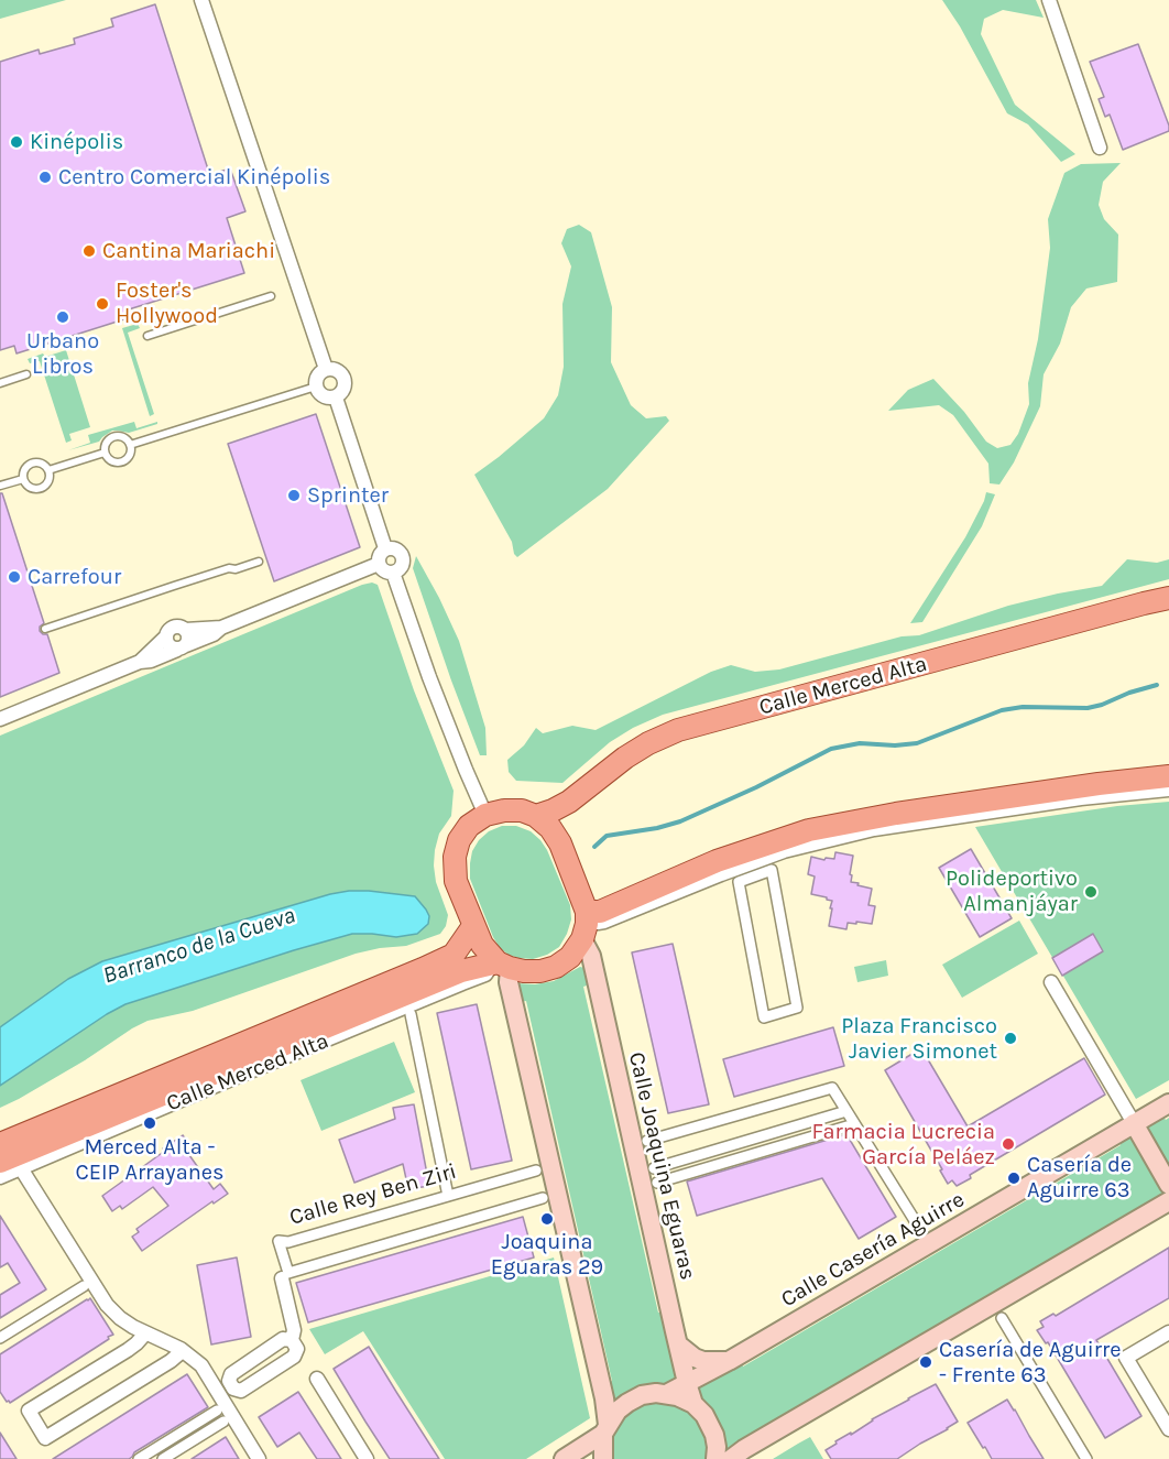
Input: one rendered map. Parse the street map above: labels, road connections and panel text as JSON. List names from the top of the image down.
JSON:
{
  "streets": {
    "main road": ["Calle Merced Alta", "Calle Joaquina Eguaras", "Calle Casería Aguirre"],
    "street": ["Calle Rey Ben Ziri"]
  },
  "crossings": [
    ["Calle Merced Alta", "Calle Joaquina Eguaras"],
    ["Calle Joaquina Eguaras", "Calle Casería Aguirre"]
  ],
  "water": ["Barranco de la Cueva"],
  "places": [
    "Kinépolis",
    "Centro Comercial Kinépolis",
    "Cantina Mariachi",
    "Foster's Hollywood",
    "Urbano Libros",
    "Sprinter",
    "Carrefour",
    "Polideportivo Almanjáyar",
    "Plaza Francisco Javier Simonet",
    "Merced Alta - CEIP Arrayanes",
    "Farmacia Lucrecia García Peláez",
    "Casería de Aguirre 63",
    "Joaquina Eguaras 29",
    "Casería de Aguirre - Frente 63"
  ]
}
